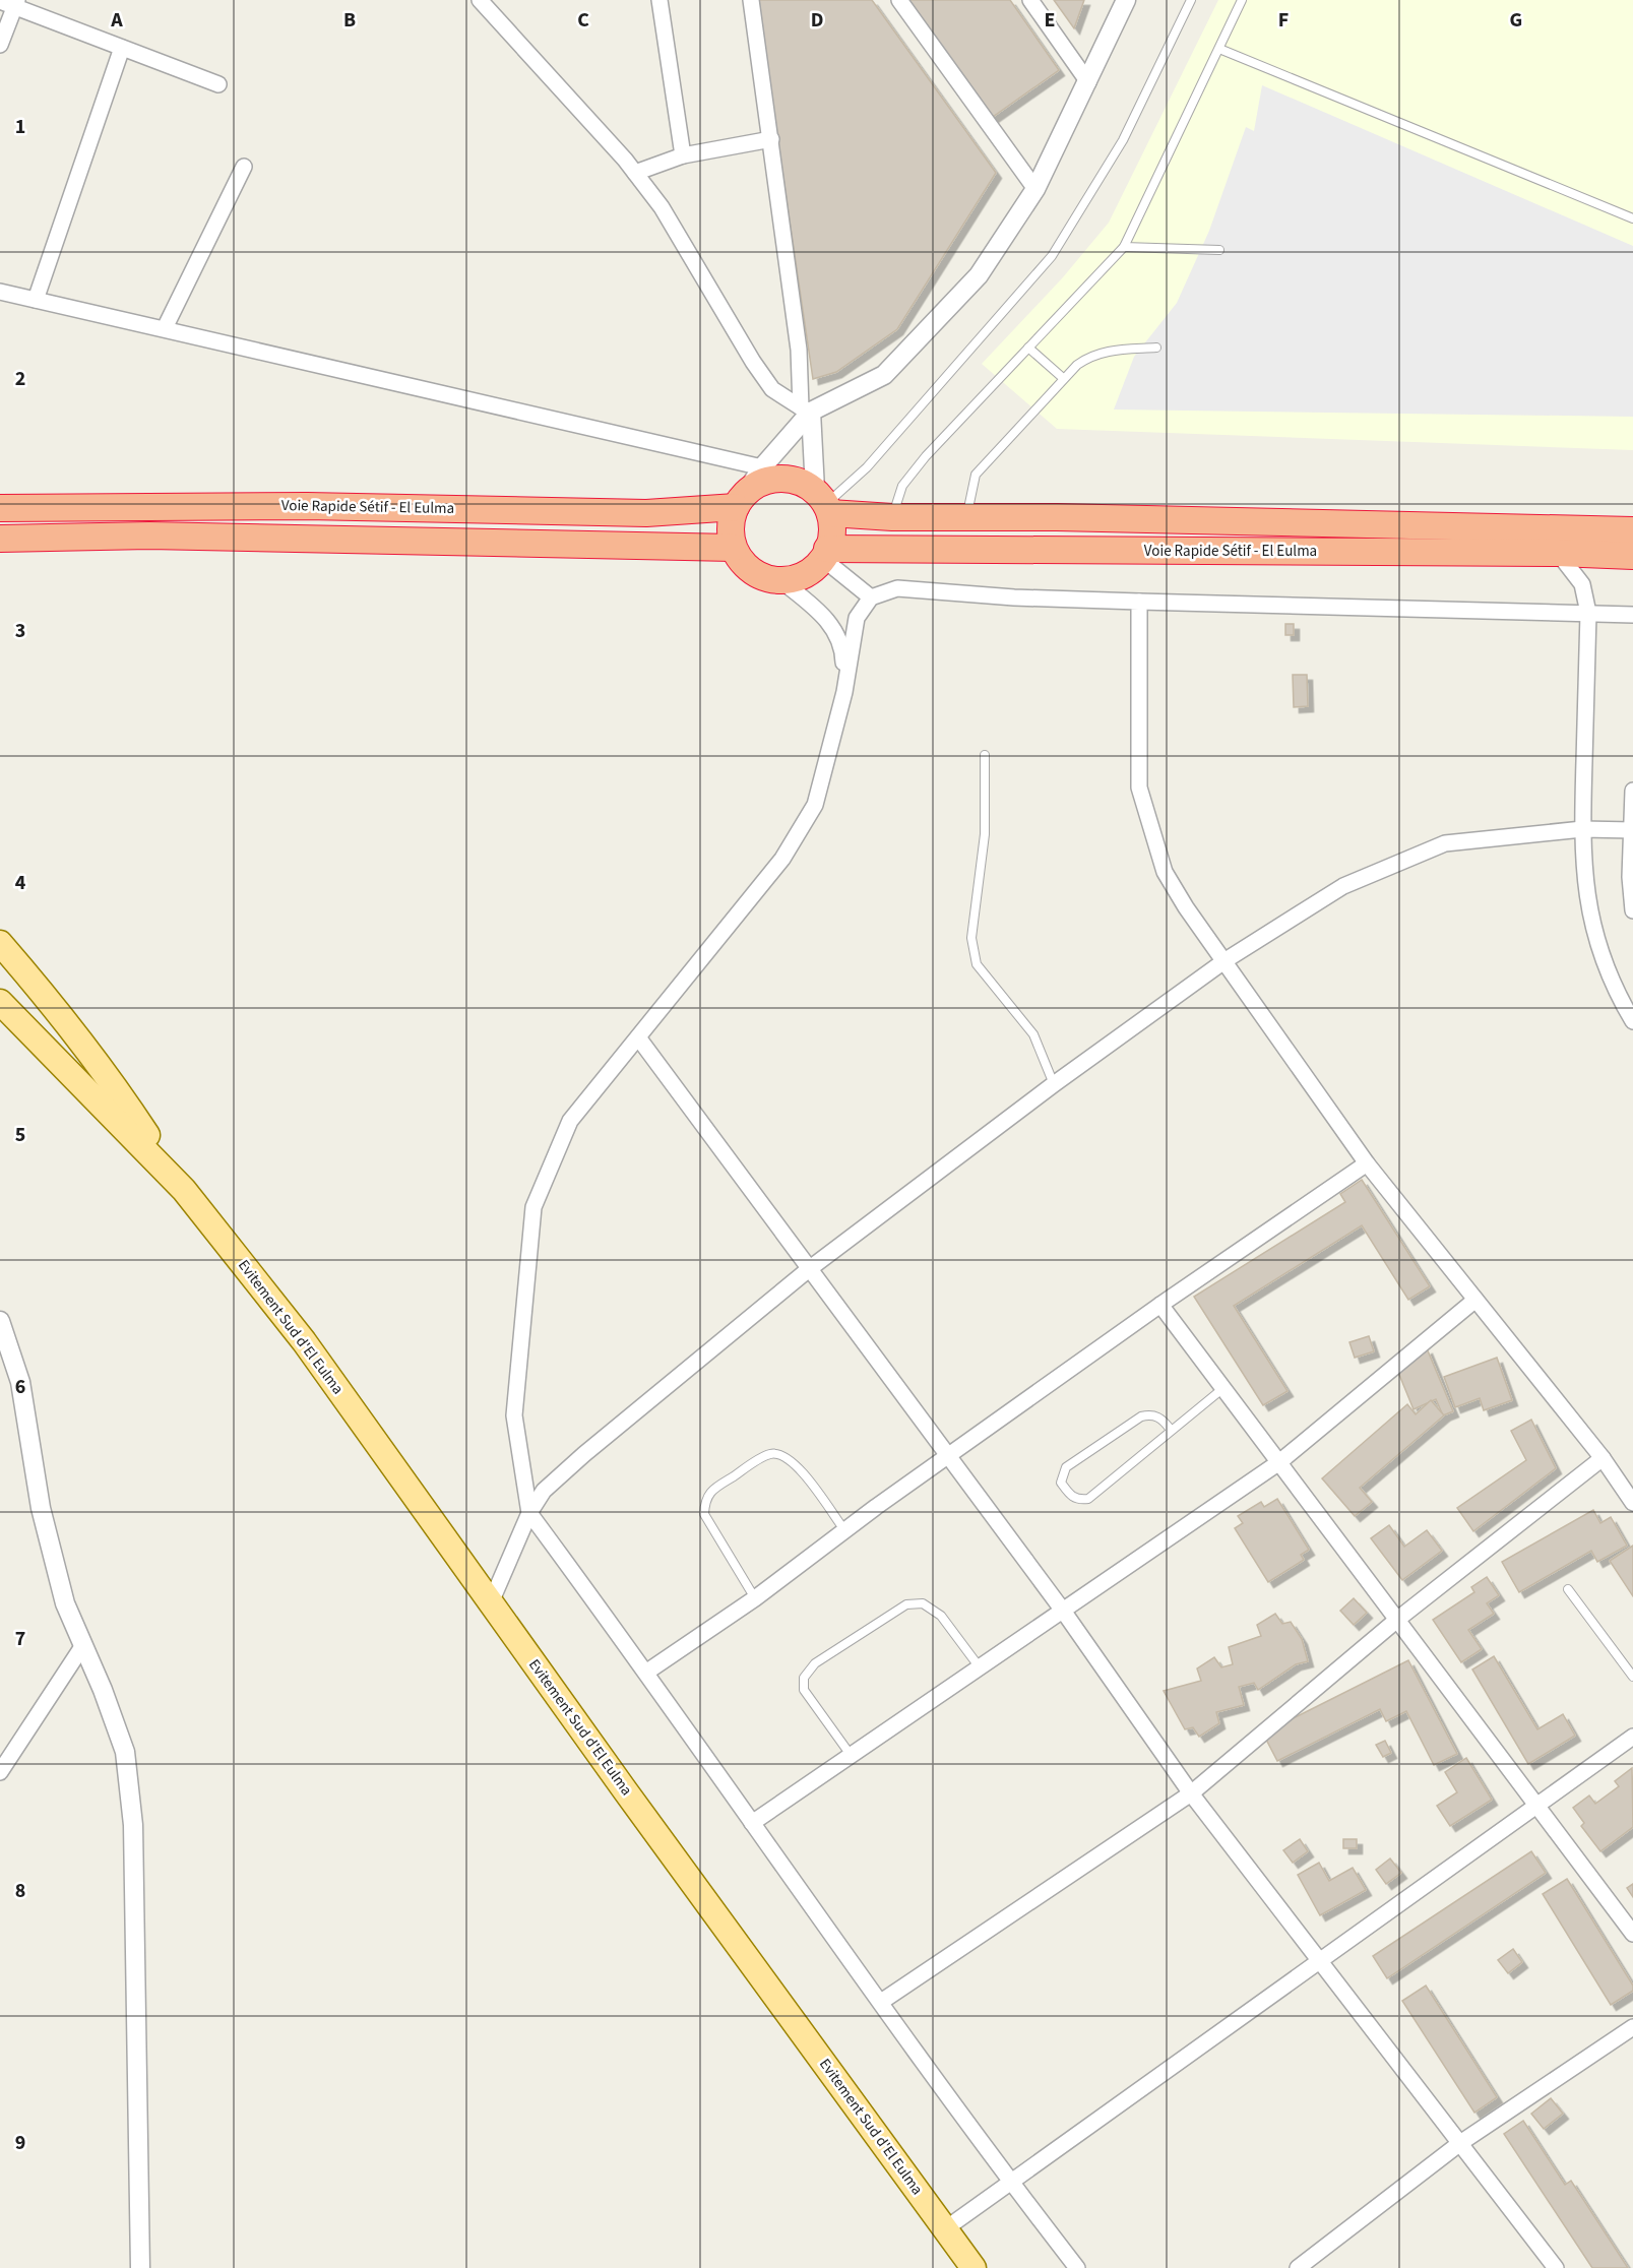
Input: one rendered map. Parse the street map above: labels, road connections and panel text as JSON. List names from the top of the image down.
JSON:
{
  "streets": {
    "highway": ["Voie Rapide Sétif - El Eulma"],
    "main road": ["Evitement Sud d'El Eulma"]
  },
  "grid": {
    "columns": [
      "A",
      "B",
      "C",
      "D",
      "E",
      "F",
      "G"
    ],
    "rows": [
      "1",
      "2",
      "3",
      "4",
      "5",
      "6",
      "7",
      "8",
      "9"
    ]
  }
}
